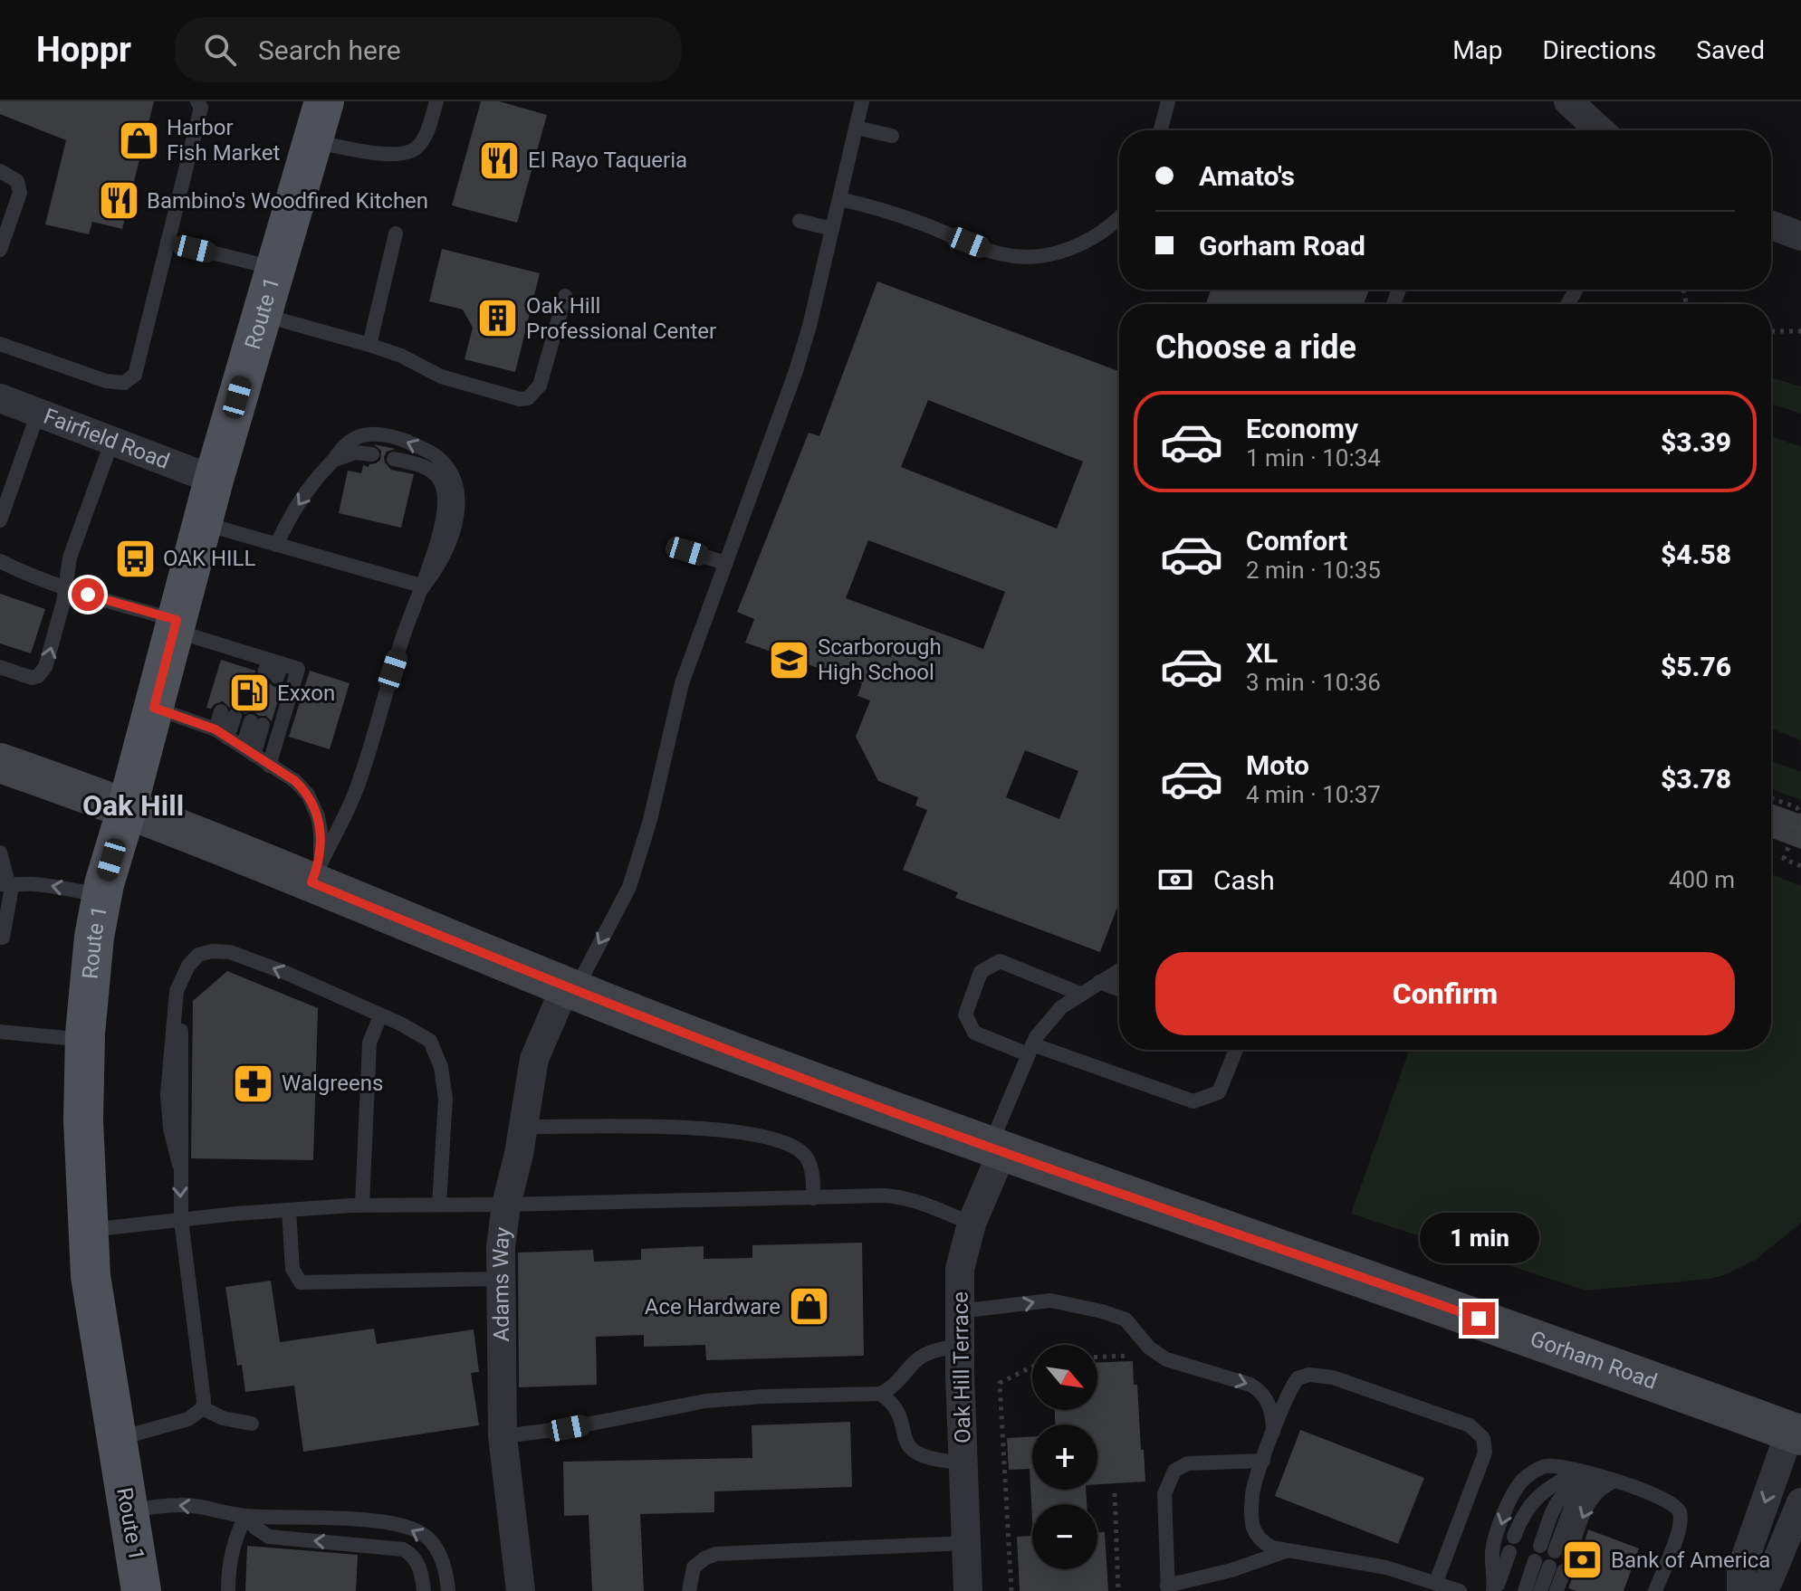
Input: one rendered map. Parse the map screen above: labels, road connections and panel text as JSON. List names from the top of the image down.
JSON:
{
  "streets": {
    "main road": ["Route 1", "Gorham Road"],
    "street": ["Fairfield Road", "Adams Way", "Oak Hill Terrace"]
  },
  "crossings": [
    ["Route 1", "Fairfield Road"],
    ["Route 1", "Gorham Road"],
    ["Adams Way", "Gorham Road"],
    ["Gorham Road", "Oak Hill Terrace"]
  ],
  "districts": ["Oak Hill"],
  "places": {
    "shop": ["Harbor Fish Market", "Ace Hardware"],
    "restaurant": ["El Rayo Taqueria", "Bambino's Woodfired Kitchen"],
    "building": ["Oak Hill Professional Center"],
    "bus stop": ["OAK HILL"],
    "school or university": ["Scarborough High School"],
    "fuel station": ["Exxon"],
    "pharmacy": ["Walgreens"],
    "bank": ["Bank of America"]
  },
  "north": "bottom right",
  "page": {
    "header": "Hoppr",
    "search": "Search here",
    "nav": ["Map", "Directions", "Saved"],
    "banner": ["Amato's", "Gorham Road"],
    "heading": "Choose a ride",
    "list": [
      {
        "name": "Economy",
        "note": "1 min · 10:34",
        "value": "$3.39"
      },
      {
        "name": "Comfort",
        "note": "2 min · 10:35",
        "value": "$4.58"
      },
      {
        "name": "XL",
        "note": "3 min · 10:36",
        "value": "$5.76"
      },
      {
        "name": "Moto",
        "note": "4 min · 10:37",
        "value": "$3.78"
      }
    ],
    "pay": ["Cash", "400 m"],
    "buttons": "Confirm",
    "bubble": "1 min",
    "map_buttons": ["+", "−"]
  }
}
